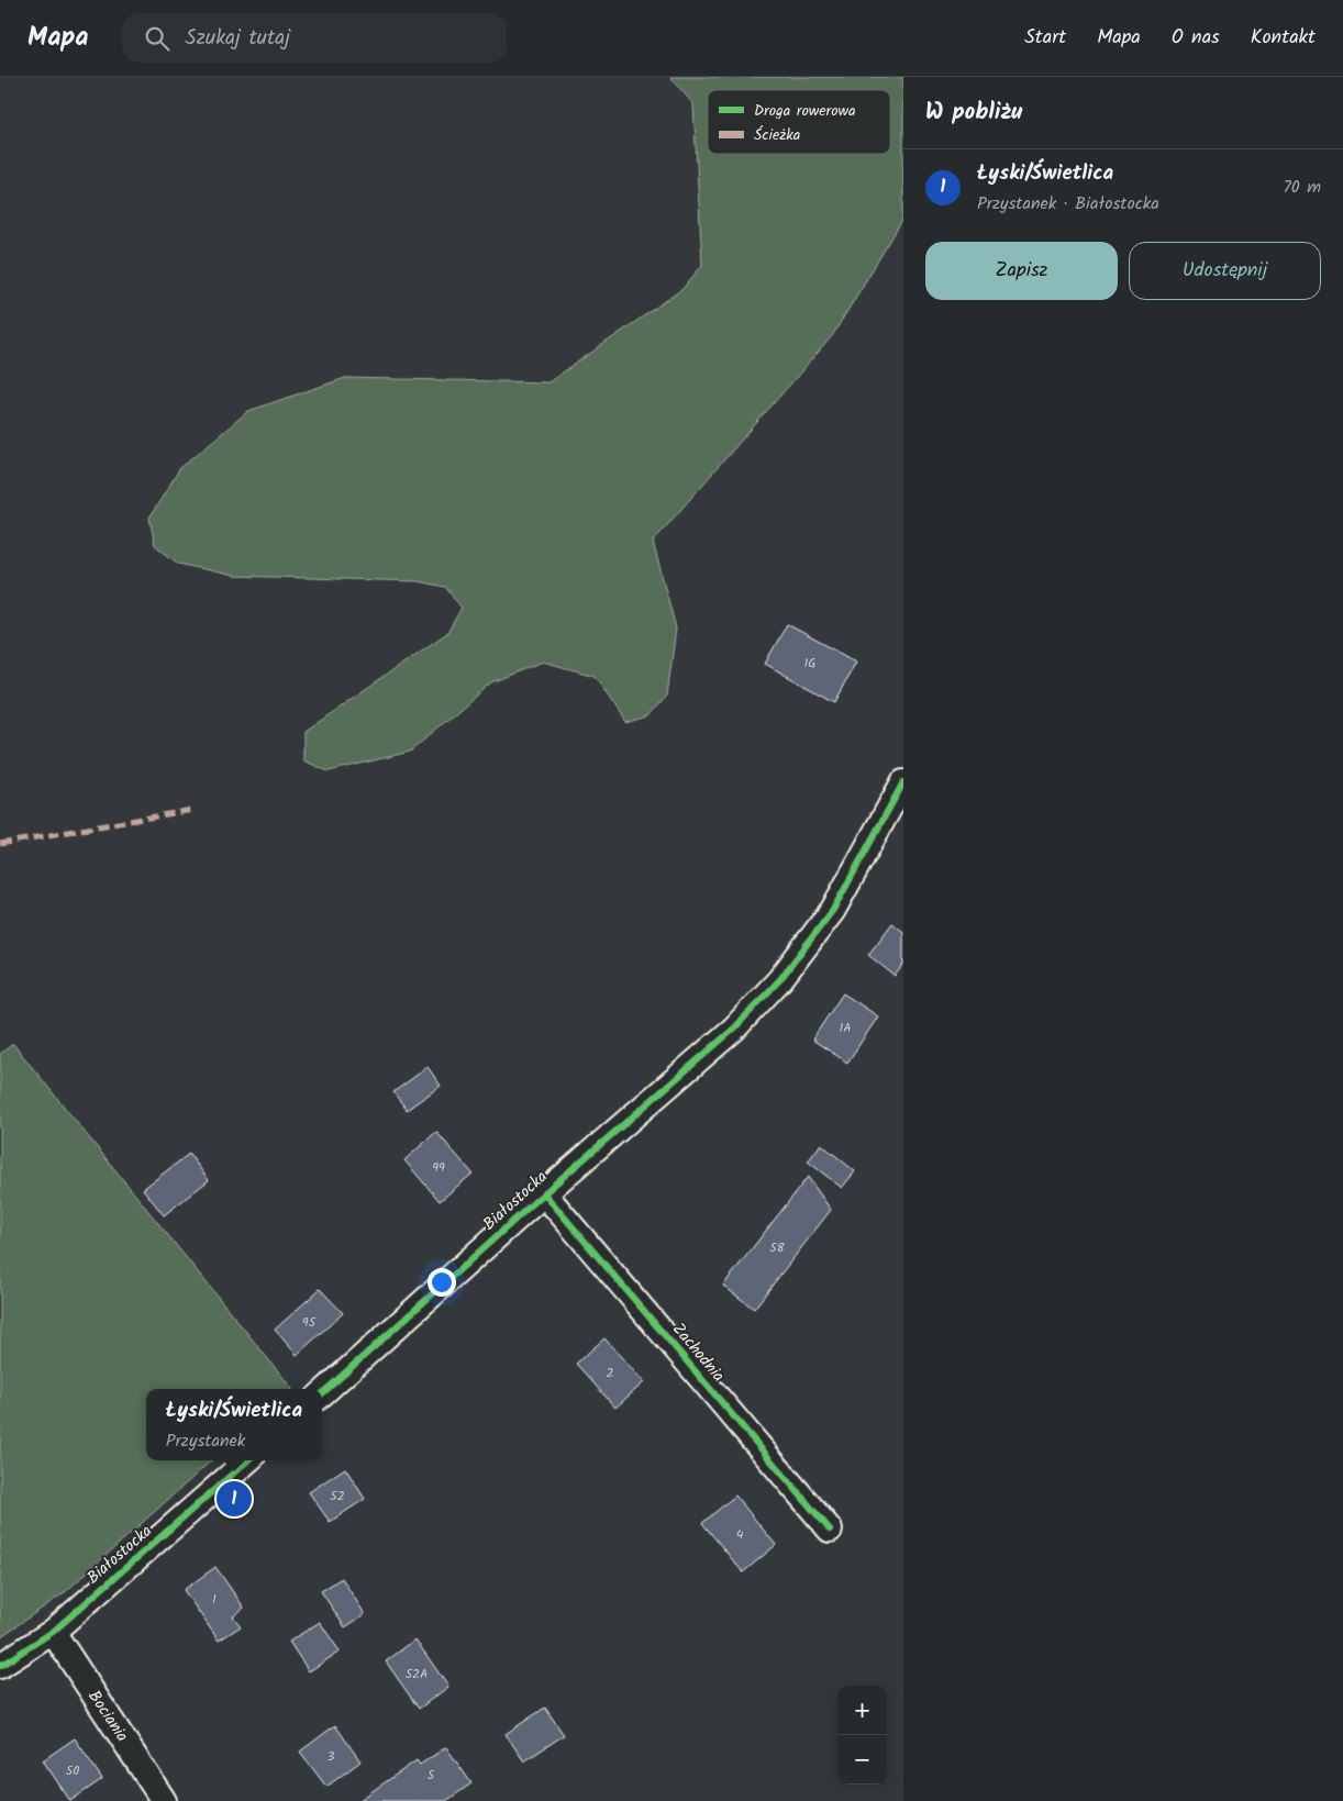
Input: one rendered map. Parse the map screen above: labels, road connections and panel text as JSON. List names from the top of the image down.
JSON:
{
  "streets": {
    "street": ["Białostocka", "Zachodnia", "Bociania"]
  },
  "crossings": [
    ["Białostocka", "Zachodnia"],
    ["Białostocka", "Bociania"]
  ],
  "house_numbers": [
    "1G",
    "1A",
    "99",
    "58",
    "95",
    "2",
    "52",
    "4",
    "1",
    "52A",
    "3",
    "50",
    "5"
  ],
  "legend": ["Droga rowerowa", "Ścieżka"],
  "page": {
    "header": "Mapa",
    "search": "Szukaj tutaj",
    "nav": [
      "Start",
      "Mapa",
      "O nas",
      "Kontakt"
    ],
    "heading": "W pobliżu",
    "list": [
      {
        "mark": "1",
        "name": "Łyski/Świetlica",
        "note": "Przystanek · Białostocka",
        "value": "70 m"
      }
    ],
    "buttons": ["Zapisz", "Udostępnij"],
    "popup": ["Łyski/Świetlica", "Przystanek"],
    "pins": "1",
    "map_buttons": ["+", "−"]
  }
}
